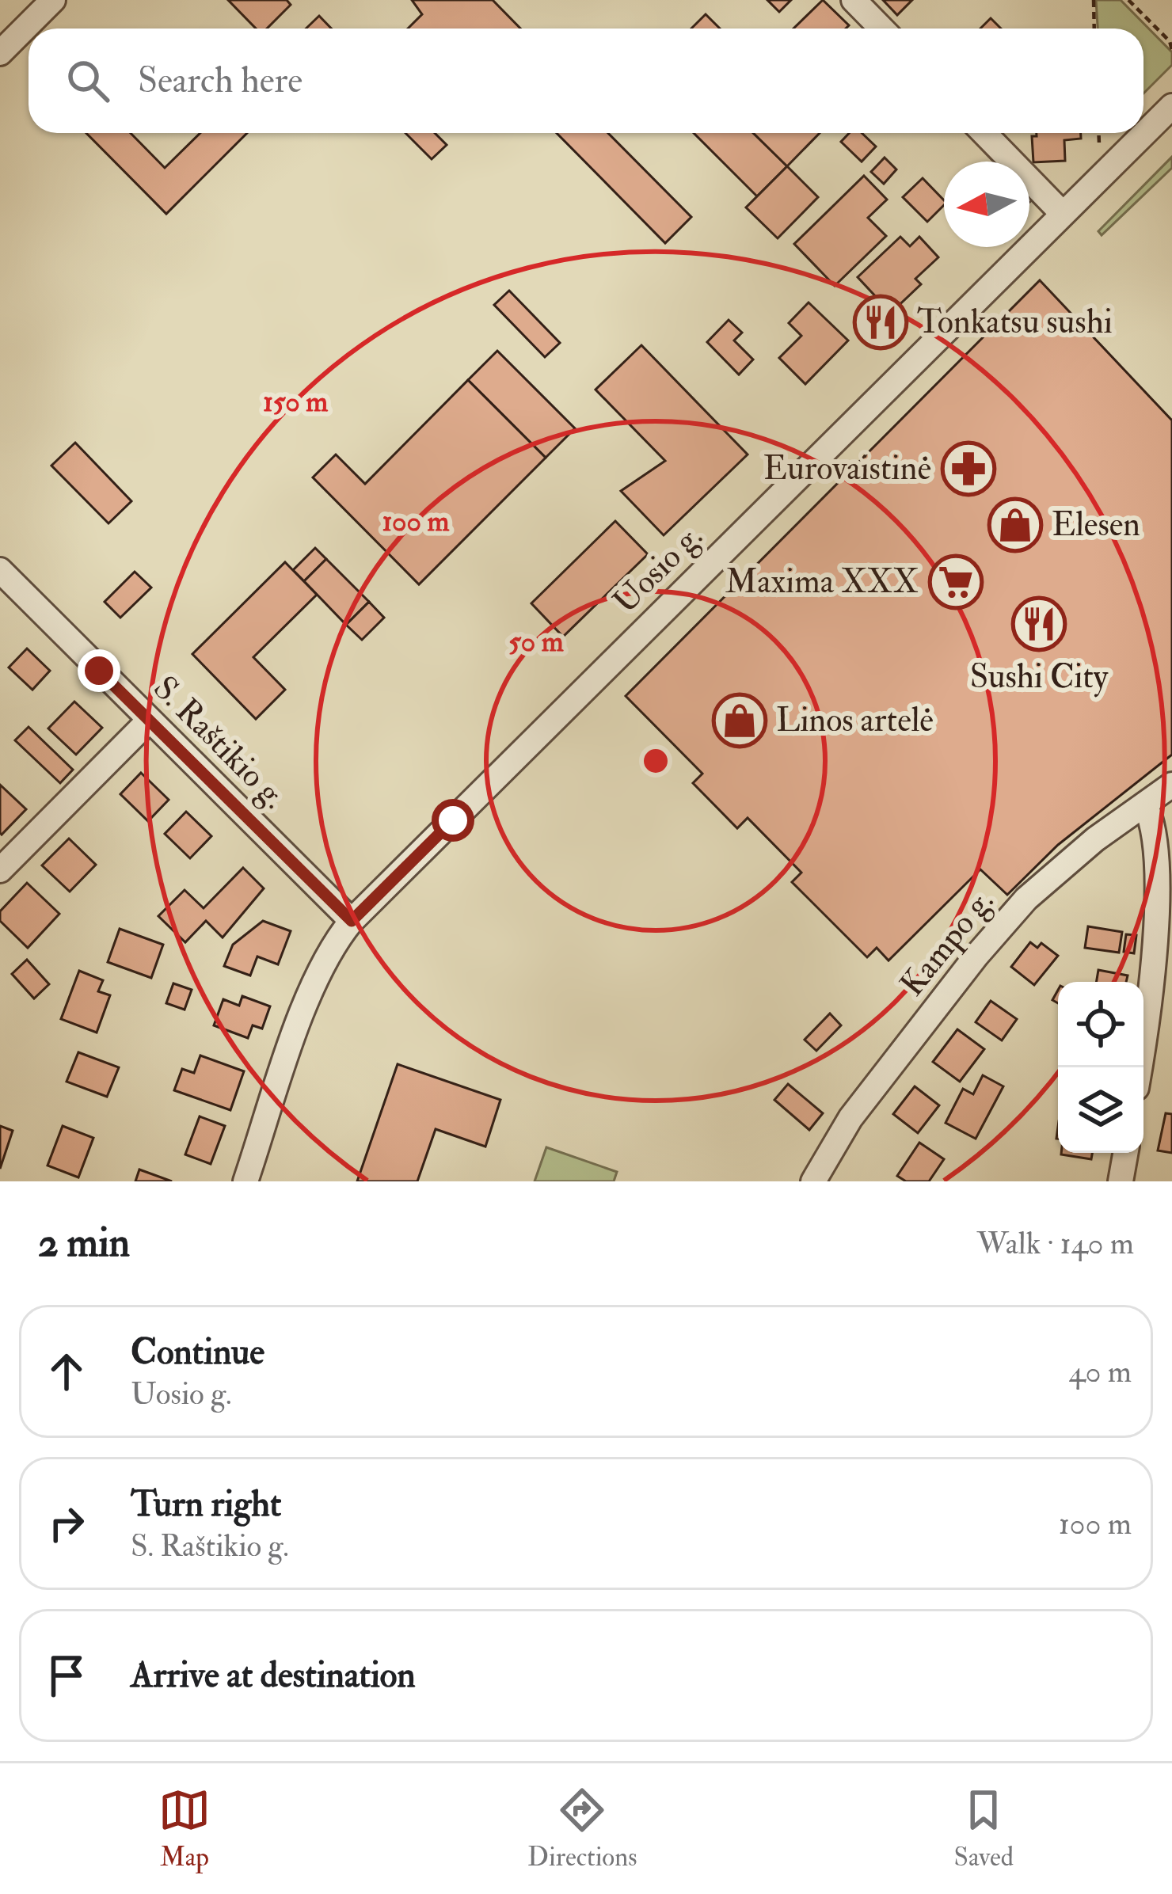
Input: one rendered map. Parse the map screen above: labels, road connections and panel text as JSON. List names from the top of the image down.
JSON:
{
  "streets": {
    "street": ["Uosio g.", "S. Raštikio g.", "Kampo g."]
  },
  "crossings": [
    ["Uosio g.", "S. Raštikio g."]
  ],
  "places": {
    "restaurant": ["Tonkatsu sushi", "Sushi City"],
    "pharmacy": ["Eurovaistinė"],
    "shop": ["Elesen", "Linos artelė"],
    "supermarket": ["Maxima XXX"]
  },
  "north": "left",
  "page": {
    "search": "Search here",
    "heading": ["2 min", "Walk · 140 m"],
    "list": [
      ["Continue", "Uosio g.", "40 m"],
      ["Turn right", "S. Raštikio g.", "100 m"],
      "Arrive at destination"
    ],
    "nav": ["Map", "Directions", "Saved"]
  },
  "rings": ["150 m", "100 m", "50 m"]
}
